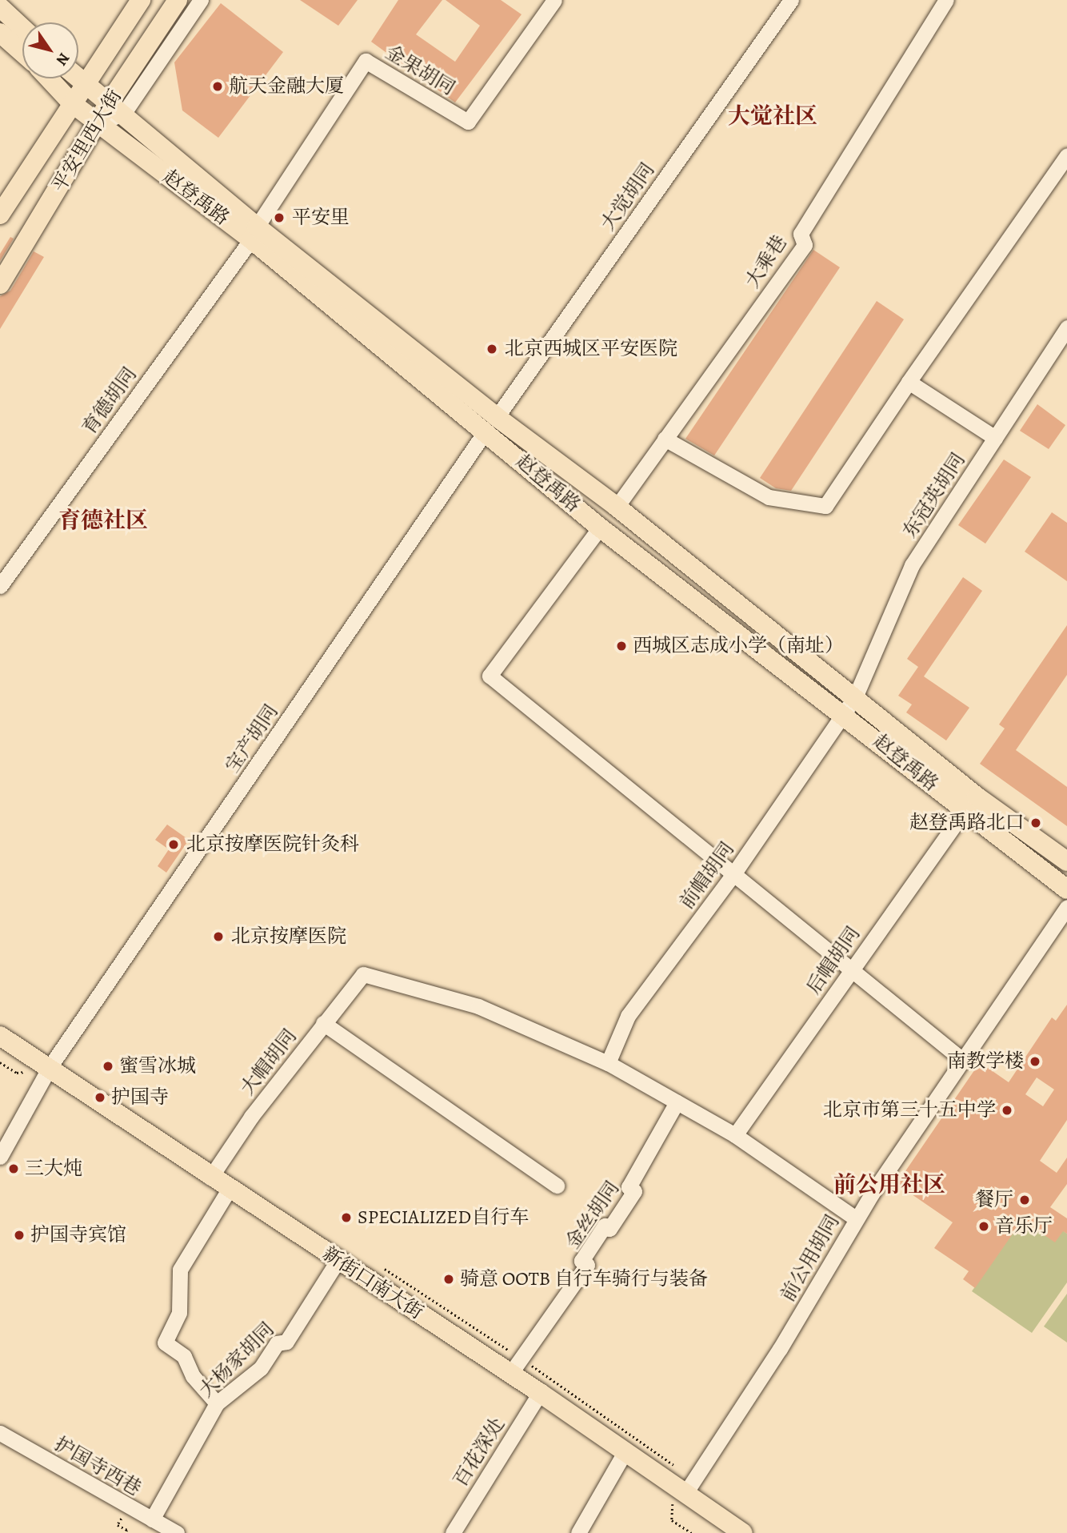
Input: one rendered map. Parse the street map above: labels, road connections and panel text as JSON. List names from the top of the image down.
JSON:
{
  "streets": {
    "main road": ["平安里西大街", "赵登禹路", "新街口南大街"],
    "street": [
      "金果胡同",
      "大觉胡同",
      "大乘巷",
      "育德胡同",
      "东冠英胡同",
      "宝产胡同",
      "前帽胡同",
      "后帽胡同",
      "大帽胡同",
      "金丝胡同",
      "前公用胡同",
      "大杨家胡同",
      "百花深处",
      "护国寺西巷"
    ]
  },
  "crossings": [
    ["金果胡同", "赵登禹路"],
    ["金果胡同", "育德胡同"],
    ["平安里西大街", "赵登禹路"],
    ["大觉胡同", "赵登禹路"],
    ["大觉胡同", "宝产胡同"],
    ["赵登禹路", "大乘巷"],
    ["赵登禹路", "育德胡同"],
    ["赵登禹路", "东冠英胡同"],
    ["赵登禹路", "宝产胡同"],
    ["赵登禹路", "前帽胡同"],
    ["赵登禹路", "后帽胡同"],
    ["东冠英胡同", "前帽胡同"],
    ["宝产胡同", "新街口南大街"],
    ["前帽胡同", "大帽胡同"],
    ["大帽胡同", "新街口南大街"],
    ["金丝胡同", "新街口南大街"],
    ["前公用胡同", "新街口南大街"],
    ["新街口南大街", "大杨家胡同"],
    ["新街口南大街", "百花深处"],
    ["大杨家胡同", "护国寺西巷"]
  ],
  "districts": ["大觉社区", "育德社区", "前公用社区"],
  "places": [
    "航天金融大厦",
    "平安里",
    "北京西城区平安医院",
    "西城区志成小学（南址）",
    "赵登禹路北口",
    "北京按摩医院针灸科",
    "北京按摩医院",
    "南教学楼",
    "蜜雪冰城",
    "护国寺",
    "北京市第三十五中学",
    "三大炖",
    "餐厅",
    "SPECIALIZED自行车",
    "音乐厅",
    "护国寺宾馆",
    "骑意 OOTB 自行车骑行与装备"
  ],
  "north": "bottom right"
}
